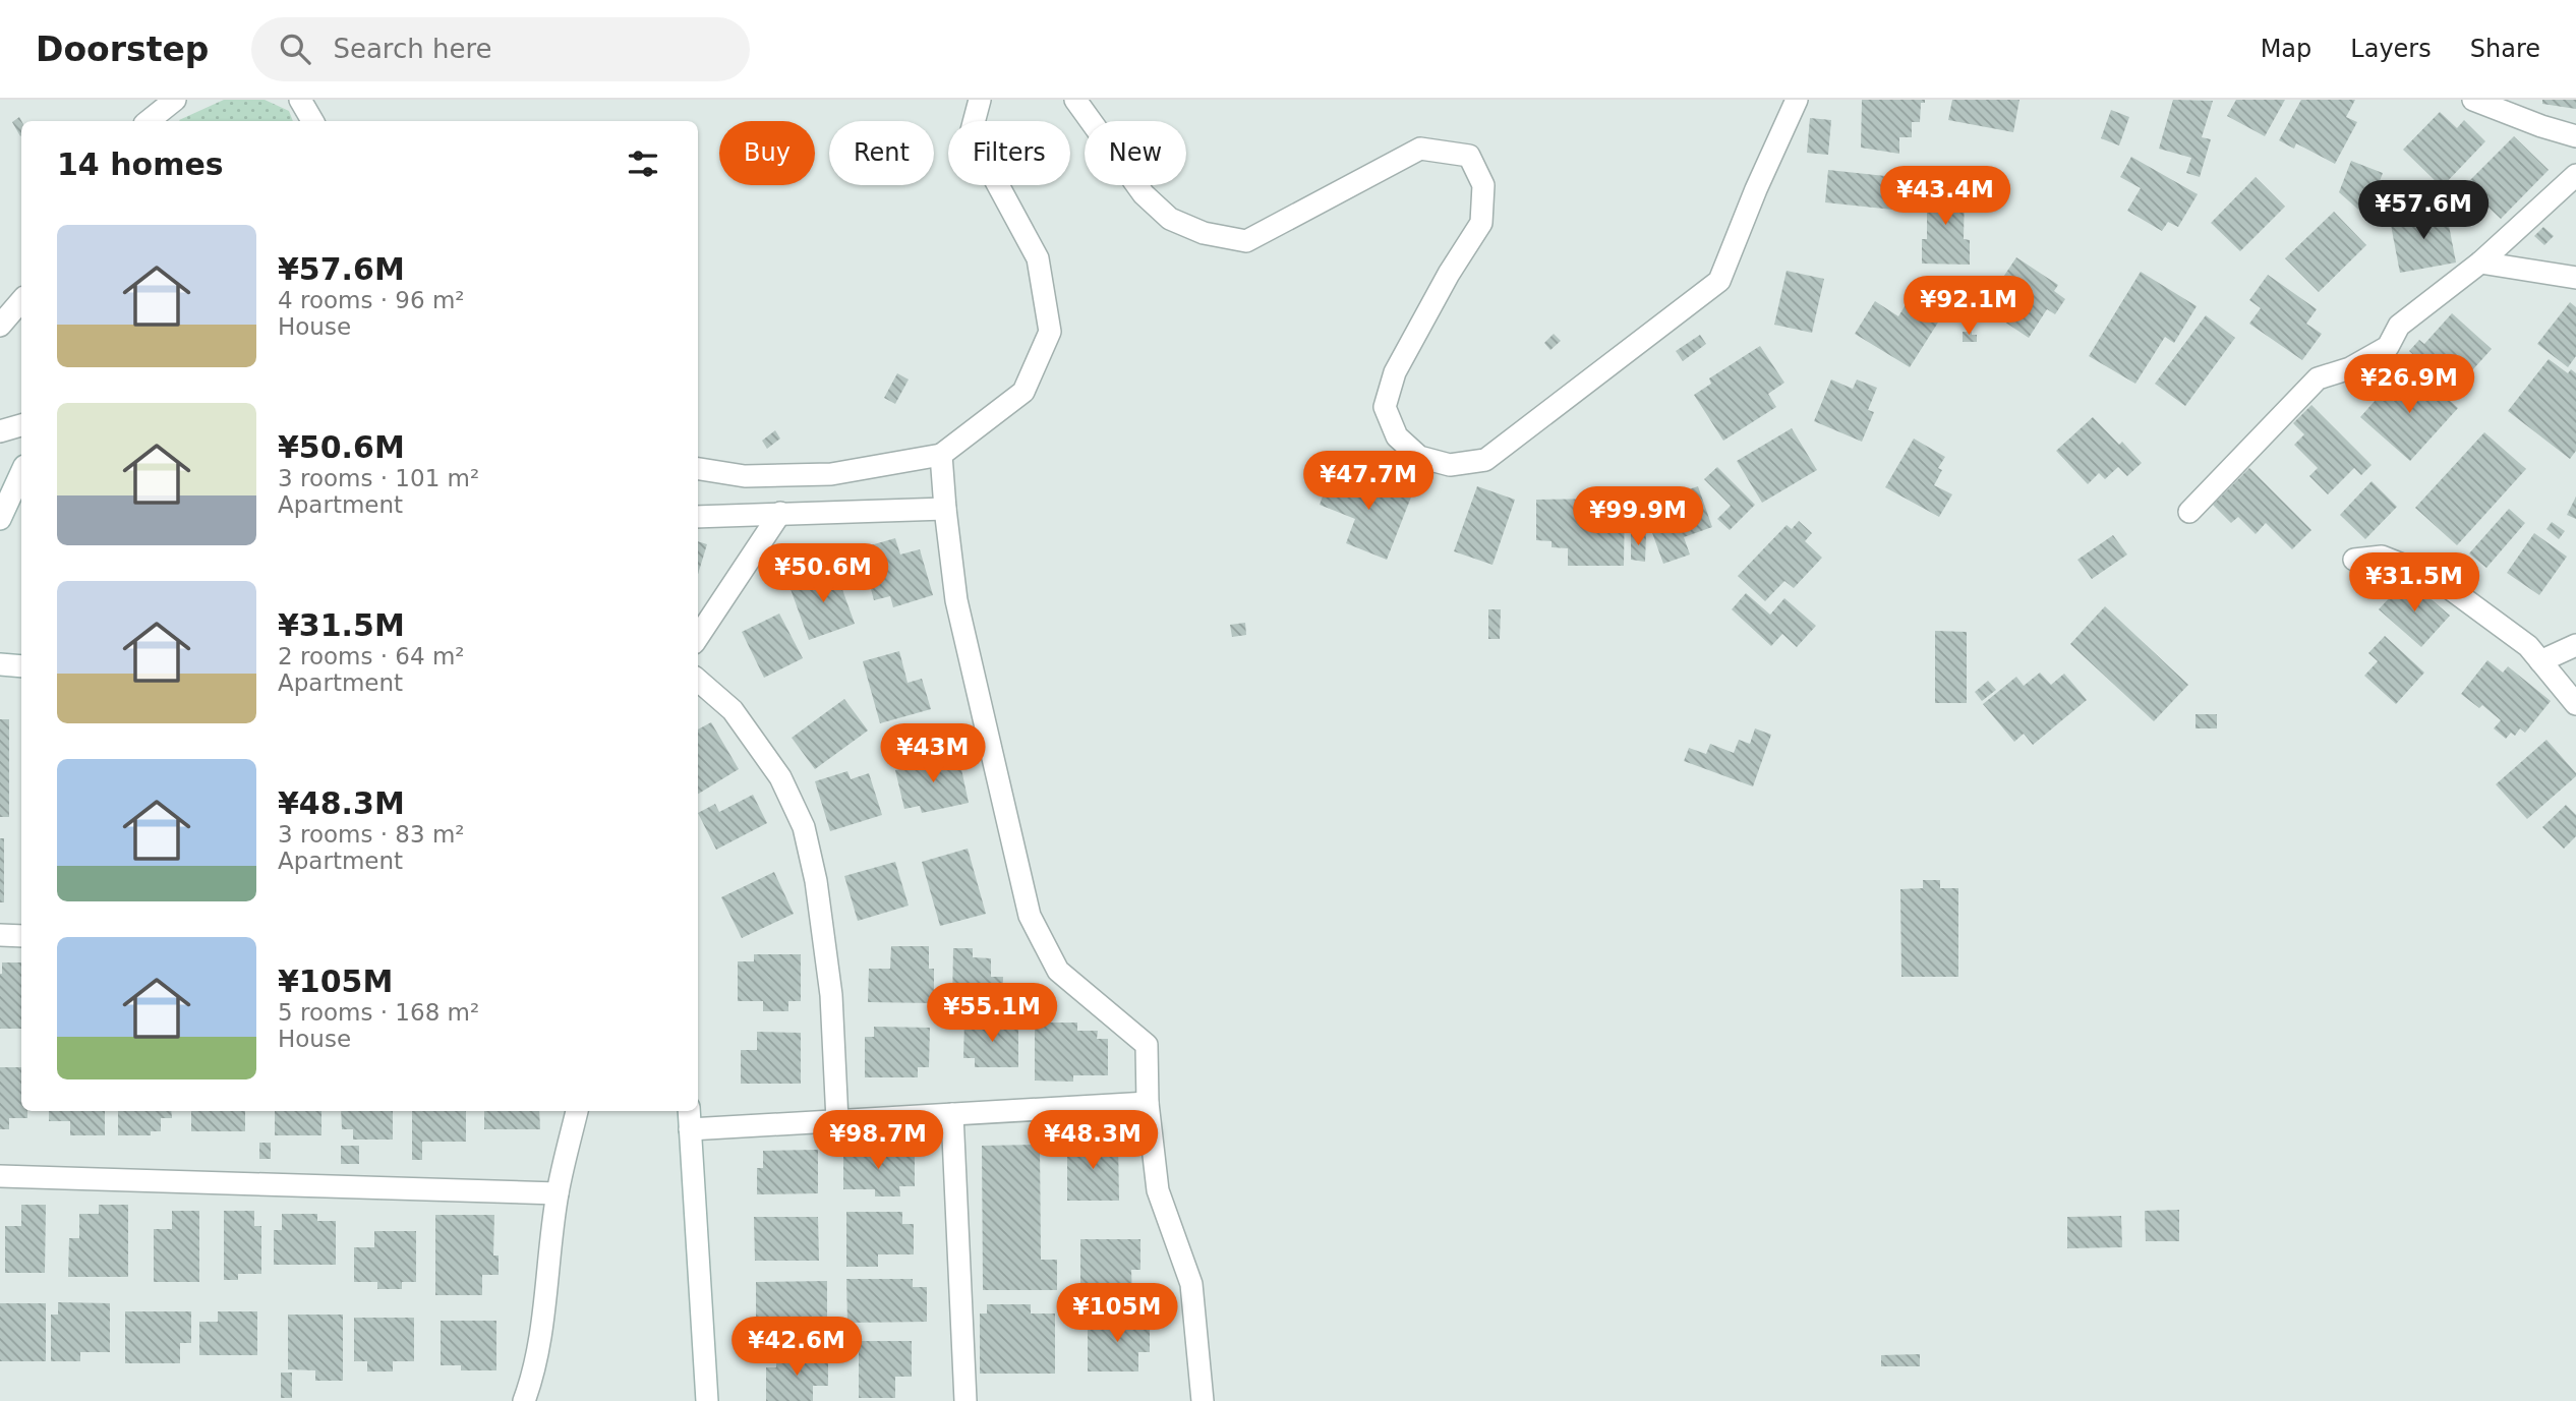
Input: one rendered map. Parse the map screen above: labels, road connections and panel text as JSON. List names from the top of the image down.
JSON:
{
  "page": {
    "header": "Doorstep",
    "search": "Search here",
    "nav": ["Map", "Layers", "Share"],
    "chip": [
      "Buy",
      "Rent",
      "Filters",
      "New"
    ],
    "heading": "14 homes",
    "price": [
      "¥43.4M",
      "¥57.6M",
      "¥92.1M",
      "¥26.9M",
      "¥47.7M",
      "¥99.9M",
      "¥50.6M",
      "¥31.5M",
      "¥43M",
      "¥55.1M",
      "¥98.7M",
      "¥48.3M",
      "¥105M",
      "¥42.6M"
    ],
    "list": [
      {
        "name": "¥57.6M",
        "note": "4 rooms · 96 m² · House"
      },
      {
        "name": "¥50.6M",
        "note": "3 rooms · 101 m² · Apartment"
      },
      {
        "name": "¥31.5M",
        "note": "2 rooms · 64 m² · Apartment"
      },
      {
        "name": "¥48.3M",
        "note": "3 rooms · 83 m² · Apartment"
      },
      {
        "name": "¥105M",
        "note": "5 rooms · 168 m² · House"
      }
    ]
  }
}
